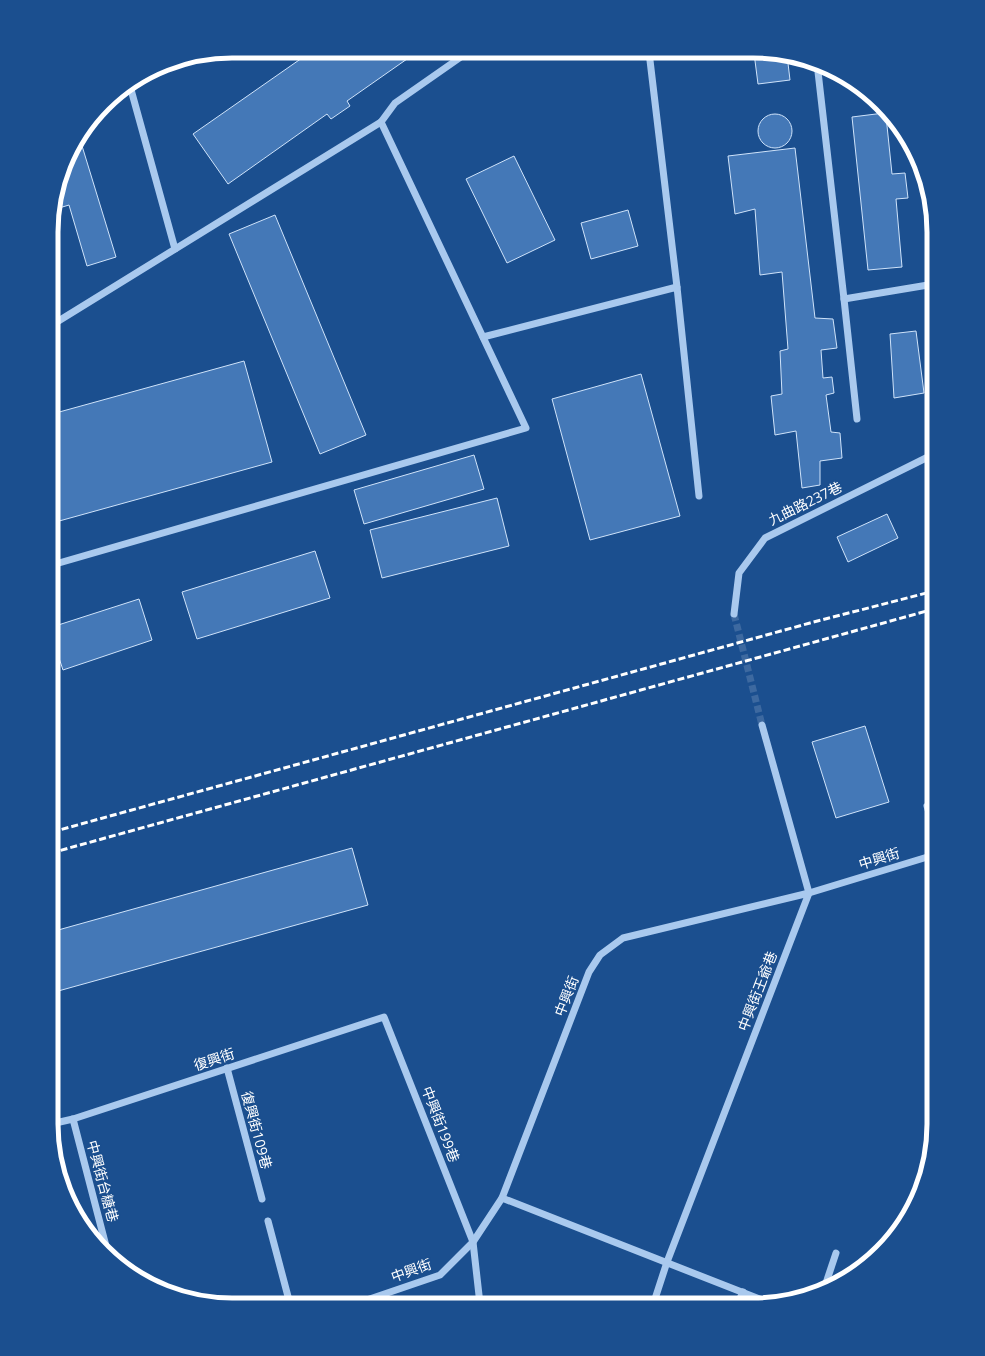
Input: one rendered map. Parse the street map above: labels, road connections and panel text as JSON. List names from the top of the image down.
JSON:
{
  "streets": {
    "street": [
      "九曲路237巷",
      "中興街",
      "中興街王爺巷",
      "復興街",
      "中興街199巷",
      "復興街109巷",
      "中興街台糖巷"
    ]
  },
  "crossings": [
    ["中興街", "中興街王爺巷"],
    ["中興街", "中興街199巷"],
    ["復興街", "中興街199巷"],
    ["復興街", "復興街109巷"],
    ["復興街", "中興街台糖巷"]
  ]
}
